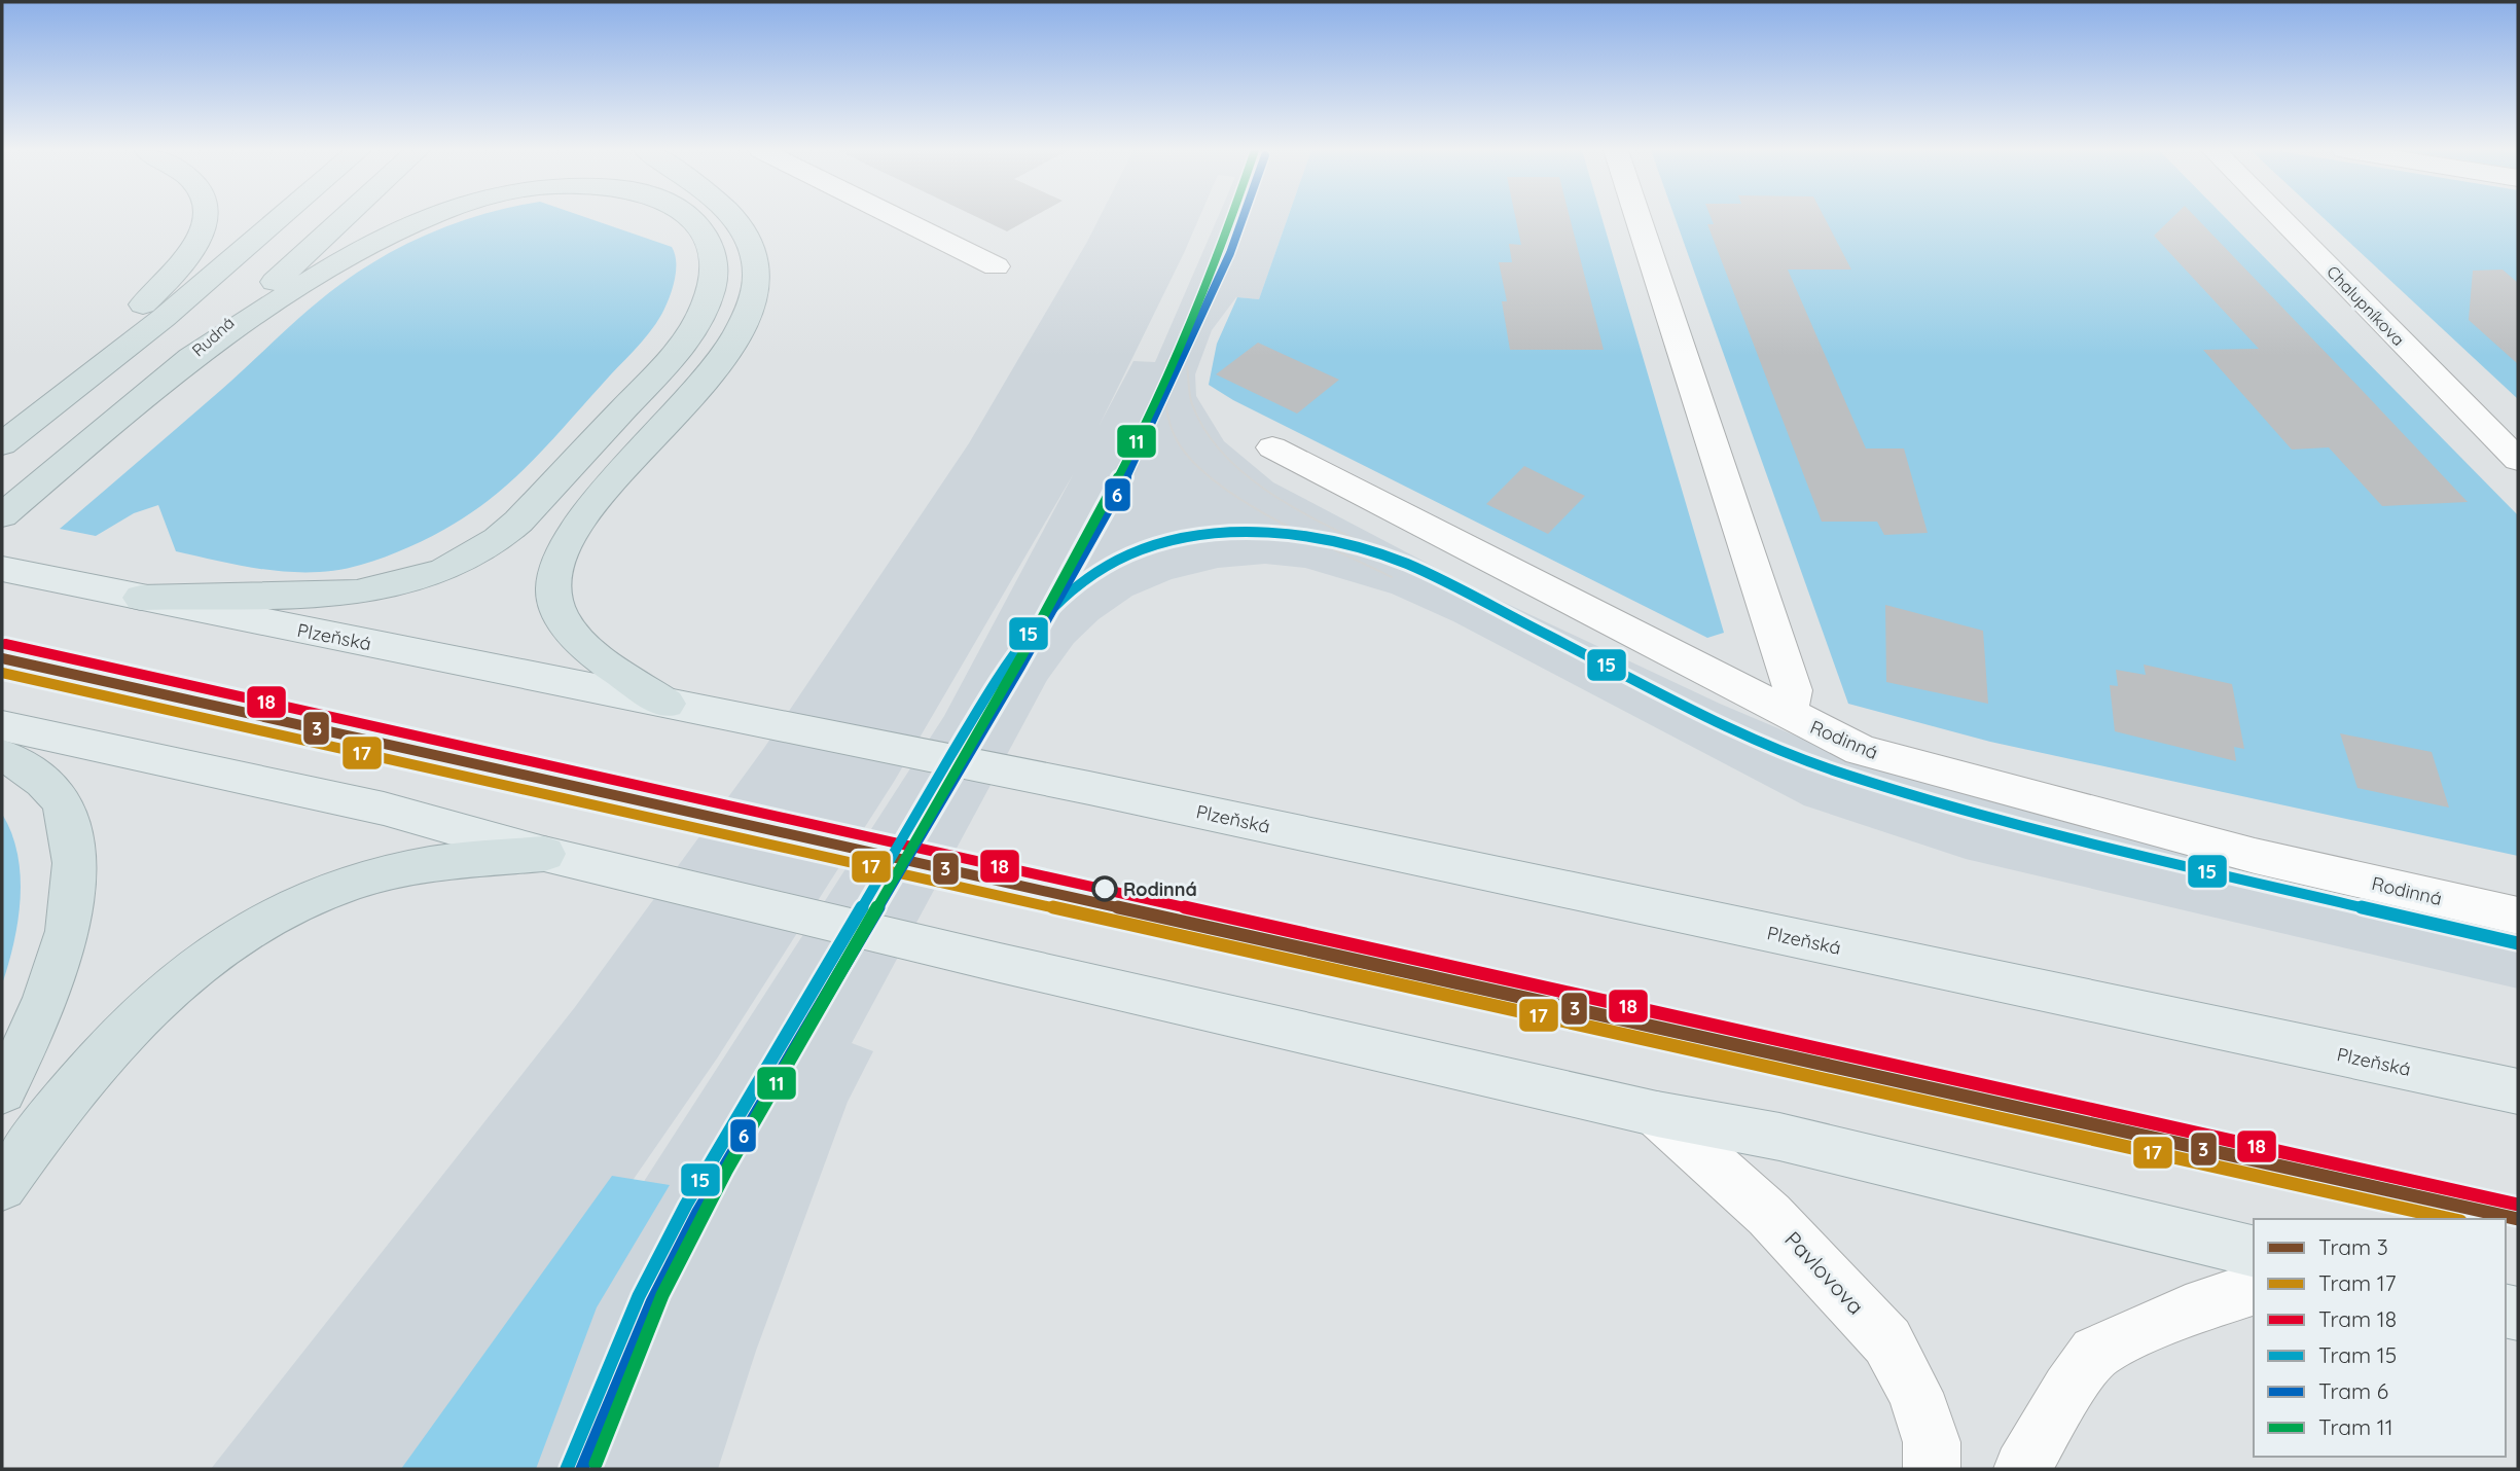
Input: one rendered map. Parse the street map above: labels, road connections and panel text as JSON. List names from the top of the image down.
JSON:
{
  "streets": {
    "highway": ["Rudná"],
    "main road": ["Plzeňská"],
    "street": ["Chalupníkova", "Rodinná", "Pavlovova"]
  },
  "places": ["Rodinná"],
  "lines": [
    "tram line 6",
    "tram line 11",
    "tram line 15",
    "tram line 18",
    "tram line 3",
    "tram line 17"
  ],
  "legend": [
    "Tram 3",
    "Tram 17",
    "Tram 18",
    "Tram 15",
    "Tram 6",
    "Tram 11"
  ]
}
